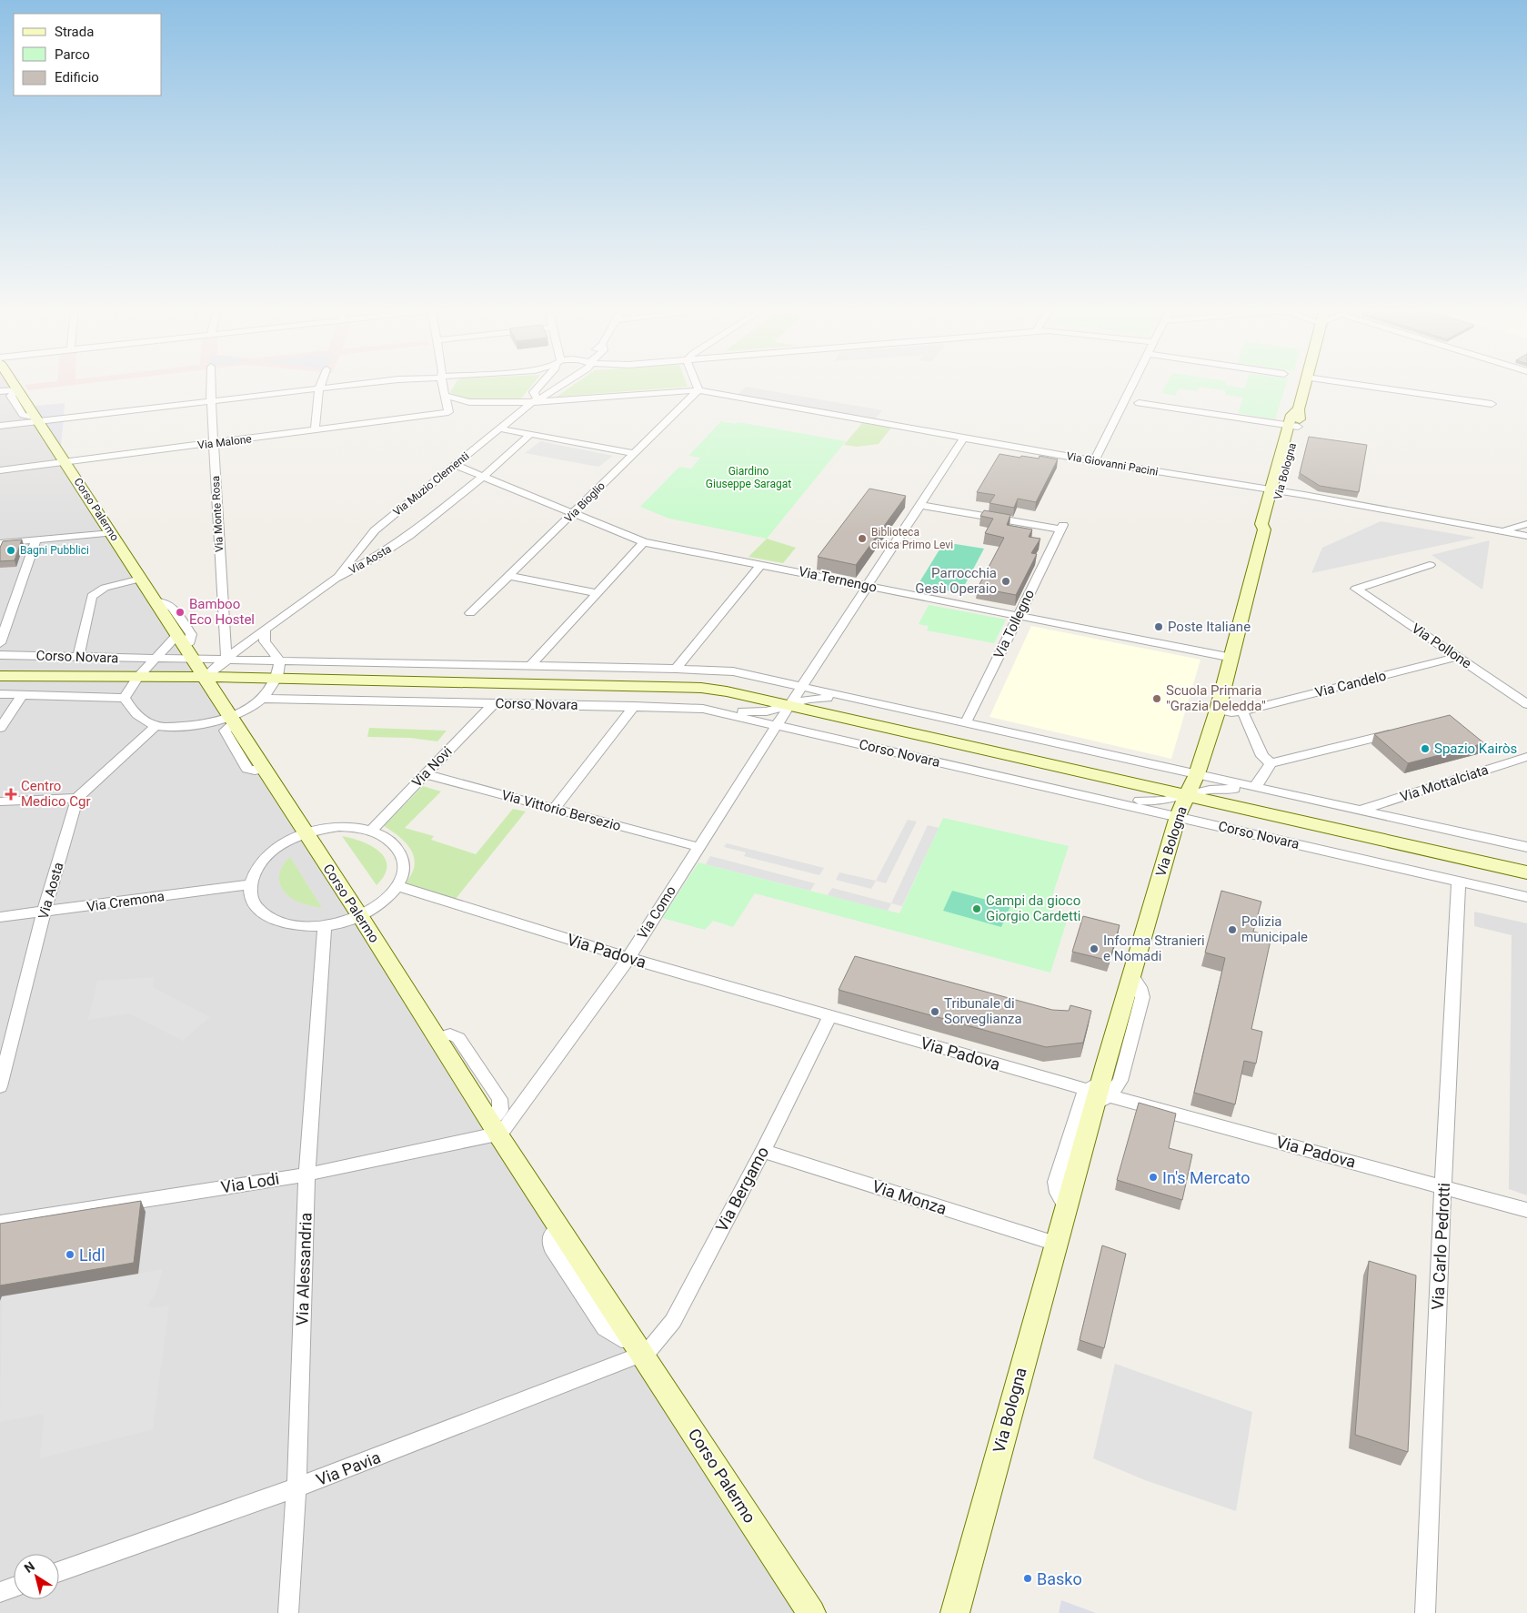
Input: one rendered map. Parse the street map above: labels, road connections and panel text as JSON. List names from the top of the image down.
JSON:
{
  "streets": {
    "main road": ["Via Bologna", "Corso Palermo", "Corso Novara"],
    "street": [
      "Via Malone",
      "Via Giovanni Pacini",
      "Via Muzio Clementi",
      "Via Bioglio",
      "Via Monte Rosa",
      "Via Aosta",
      "Via Ternengo",
      "Via Tollegno",
      "Via Pollone",
      "Via Candelo",
      "Via Novi",
      "Via Mottalciata",
      "Via Vittorio Bersezio",
      "Via Cremona",
      "Via Como",
      "Via Padova",
      "Via Lodi",
      "Via Bergamo",
      "Via Monza",
      "Via Carlo Pedrotti",
      "Via Alessandria",
      "Via Pavia"
    ]
  },
  "crossings": [
    ["Via Malone", "Via Giovanni Pacini"],
    ["Via Malone", "Corso Palermo"],
    ["Via Malone", "Via Monte Rosa"],
    ["Via Giovanni Pacini", "Via Bologna"],
    ["Via Giovanni Pacini", "Via Muzio Clementi"],
    ["Via Giovanni Pacini", "Via Bioglio"],
    ["Via Giovanni Pacini", "Via Como"],
    ["Via Bologna", "Via Ternengo"],
    ["Via Bologna", "Corso Novara"],
    ["Via Bologna", "Via Padova"],
    ["Via Bologna", "Via Monza"],
    ["Via Muzio Clementi", "Via Aosta"],
    ["Via Muzio Clementi", "Via Ternengo"],
    ["Via Bioglio", "Via Ternengo"],
    ["Corso Palermo", "Via Aosta"],
    ["Corso Palermo", "Corso Novara"],
    ["Corso Palermo", "Via Como"],
    ["Corso Palermo", "Via Lodi"],
    ["Corso Palermo", "Via Bergamo"],
    ["Corso Palermo", "Via Pavia"],
    ["Via Monte Rosa", "Via Aosta"],
    ["Via Monte Rosa", "Corso Novara"],
    ["Via Aosta", "Via Ternengo"],
    ["Via Aosta", "Corso Novara"],
    ["Via Aosta", "Via Cremona"],
    ["Via Ternengo", "Via Tollegno"],
    ["Via Ternengo", "Via Como"],
    ["Via Tollegno", "Corso Novara"],
    ["Via Tollegno", "Via Como"],
    ["Via Pollone", "Via Candelo"],
    ["Corso Novara", "Via Novi"],
    ["Corso Novara", "Via Mottalciata"],
    ["Corso Novara", "Via Como"],
    ["Corso Novara", "Via Carlo Pedrotti"],
    ["Via Novi", "Via Vittorio Bersezio"],
    ["Via Vittorio Bersezio", "Via Como"],
    ["Via Como", "Via Padova"],
    ["Via Como", "Via Lodi"],
    ["Via Padova", "Via Bergamo"],
    ["Via Padova", "Via Carlo Pedrotti"],
    ["Via Lodi", "Via Alessandria"],
    ["Via Bergamo", "Via Monza"],
    ["Via Bergamo", "Via Pavia"],
    ["Via Alessandria", "Via Pavia"]
  ],
  "parks": ["Giardino Giuseppe Saragat"],
  "places": {
    "other": [
      "Biblioteca civica Primo Levi",
      "Bagni Pubblici",
      "Parrocchia Gesù Operaio",
      "Bamboo Eco Hostel",
      "Poste Italiane",
      "Scuola Primaria \"Grazia Deledda\"",
      "Spazio Kairòs",
      "Campi da gioco Giorgio Cardetti",
      "Polizia municipale",
      "Informa Stranieri e Nomadi",
      "Tribunale di Sorveglianza",
      "In's Mercato",
      "Lidl",
      "Basko"
    ],
    "health": ["Centro Medico Cgr"]
  },
  "legend": ["Strada", "Parco", "Edificio"],
  "north": "top left"
}
